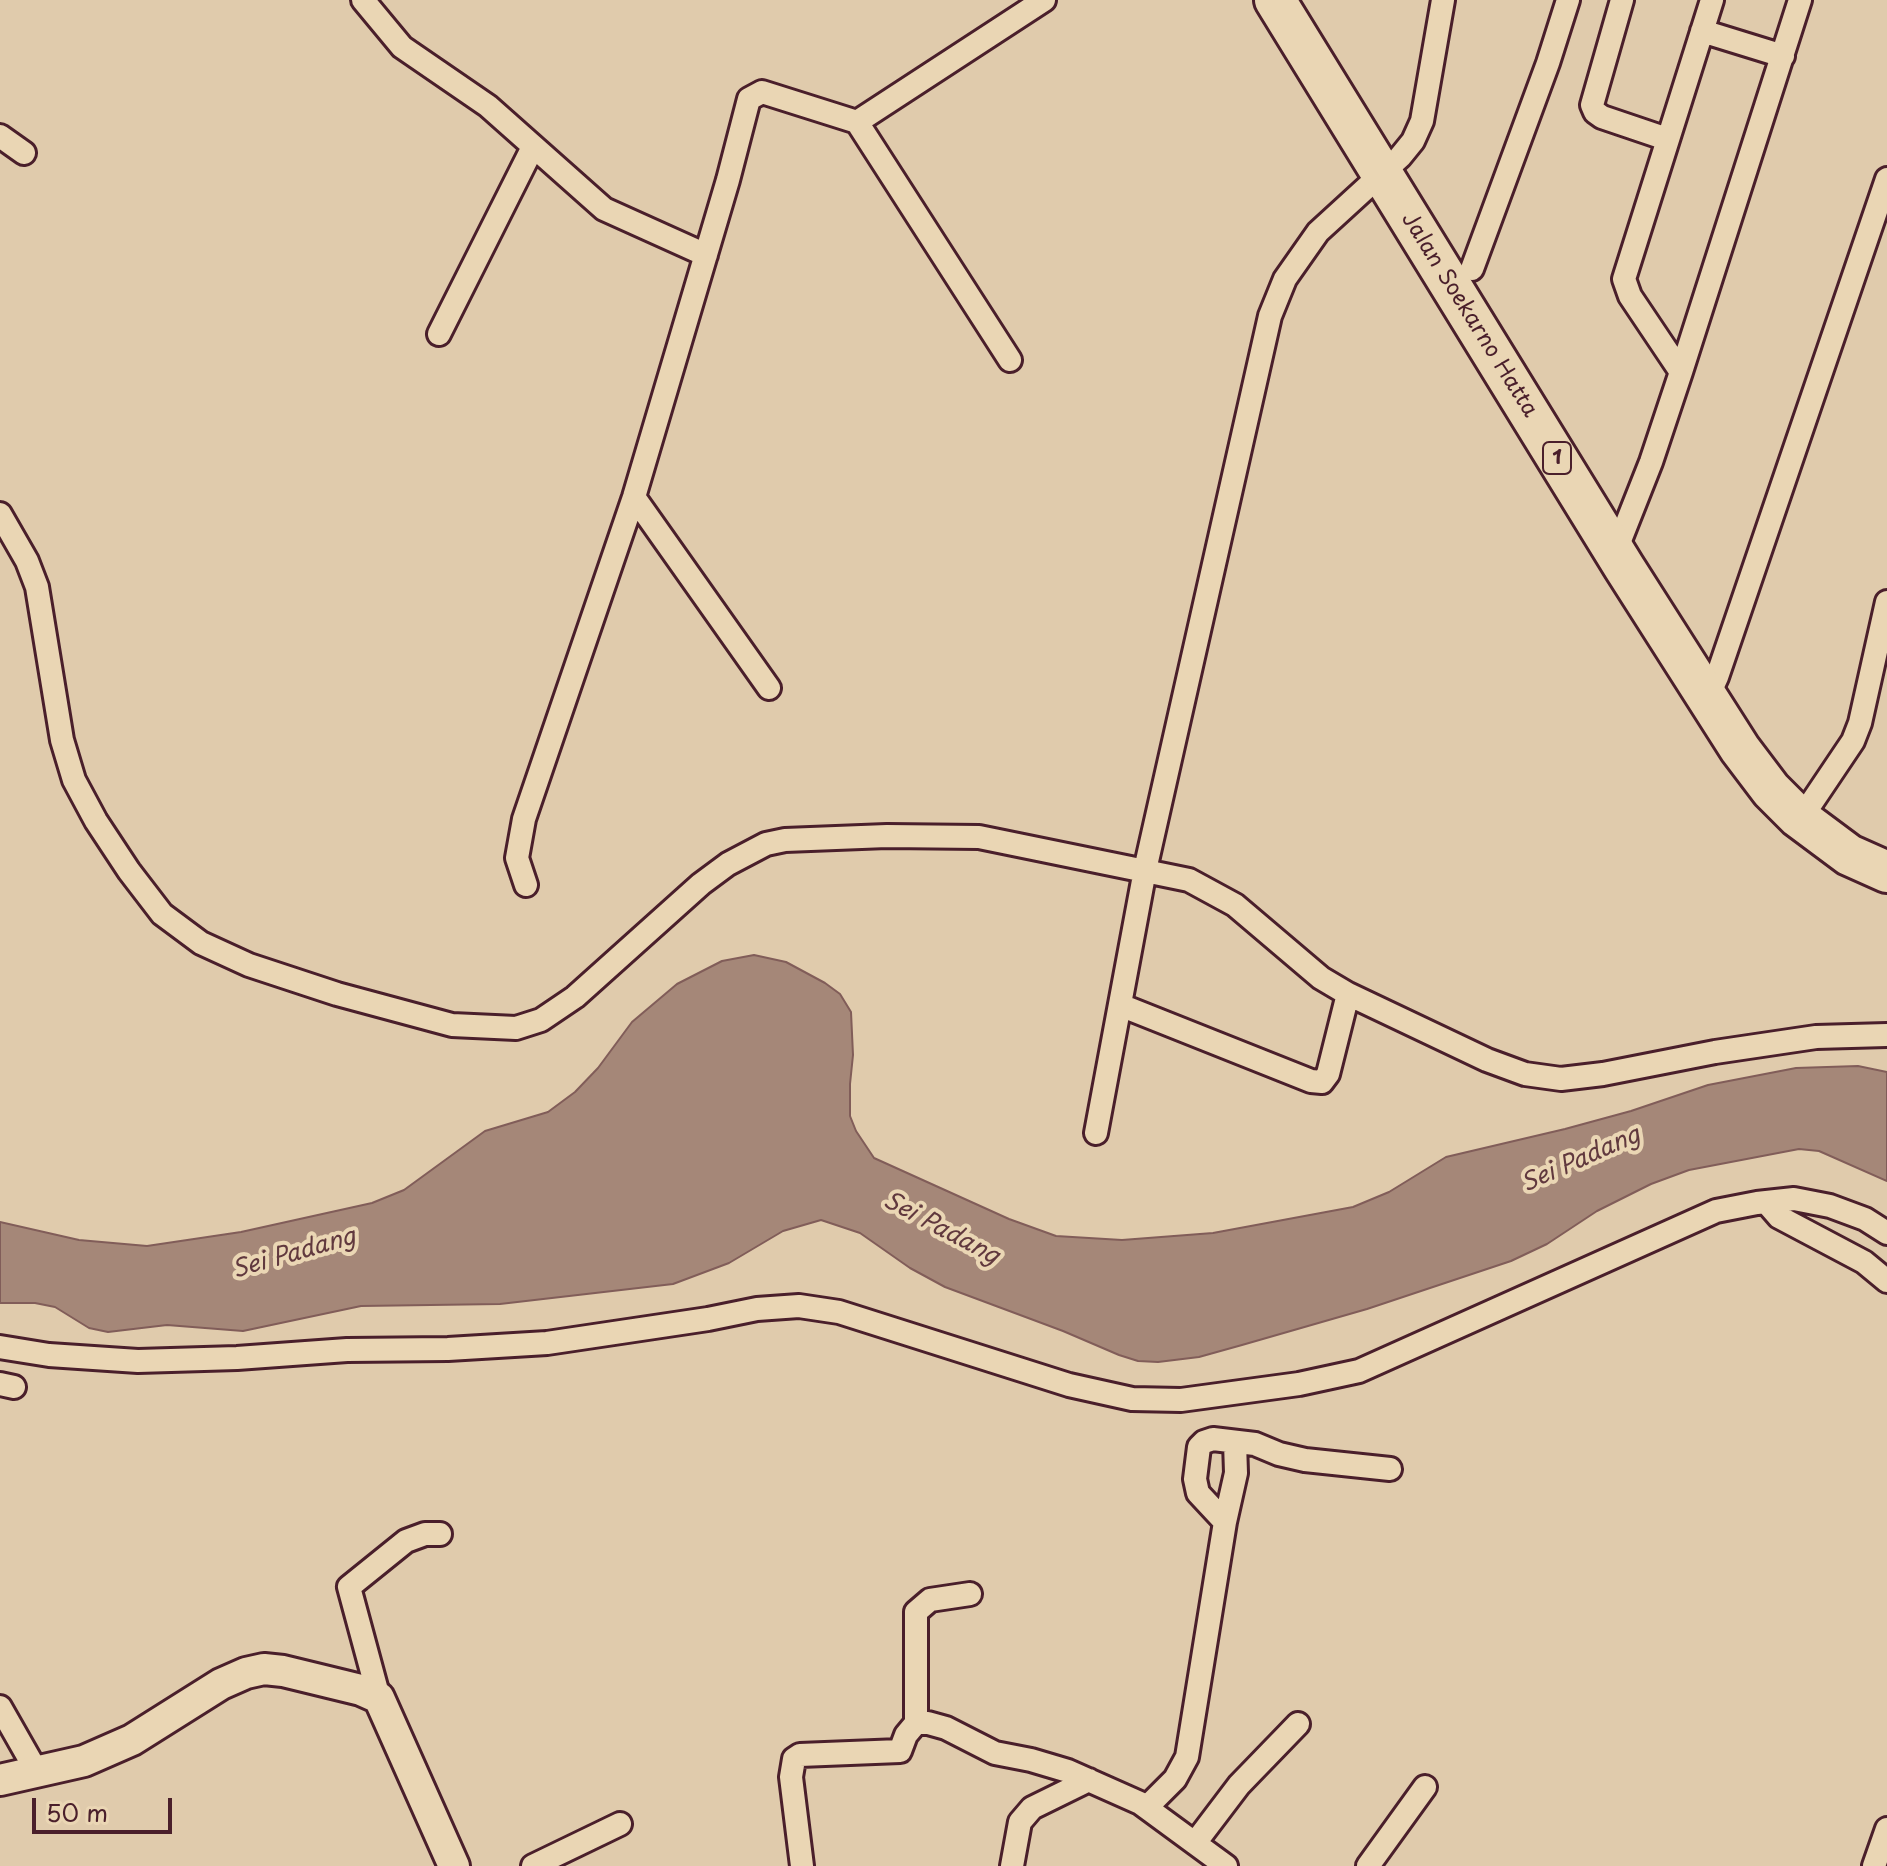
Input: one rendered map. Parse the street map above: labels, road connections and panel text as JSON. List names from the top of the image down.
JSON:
{
  "streets": {
    "highway": ["Jalan Soekarno Hatta", "1"]
  },
  "water": ["Sei Padang"],
  "scale_bar": "50 m"
}
